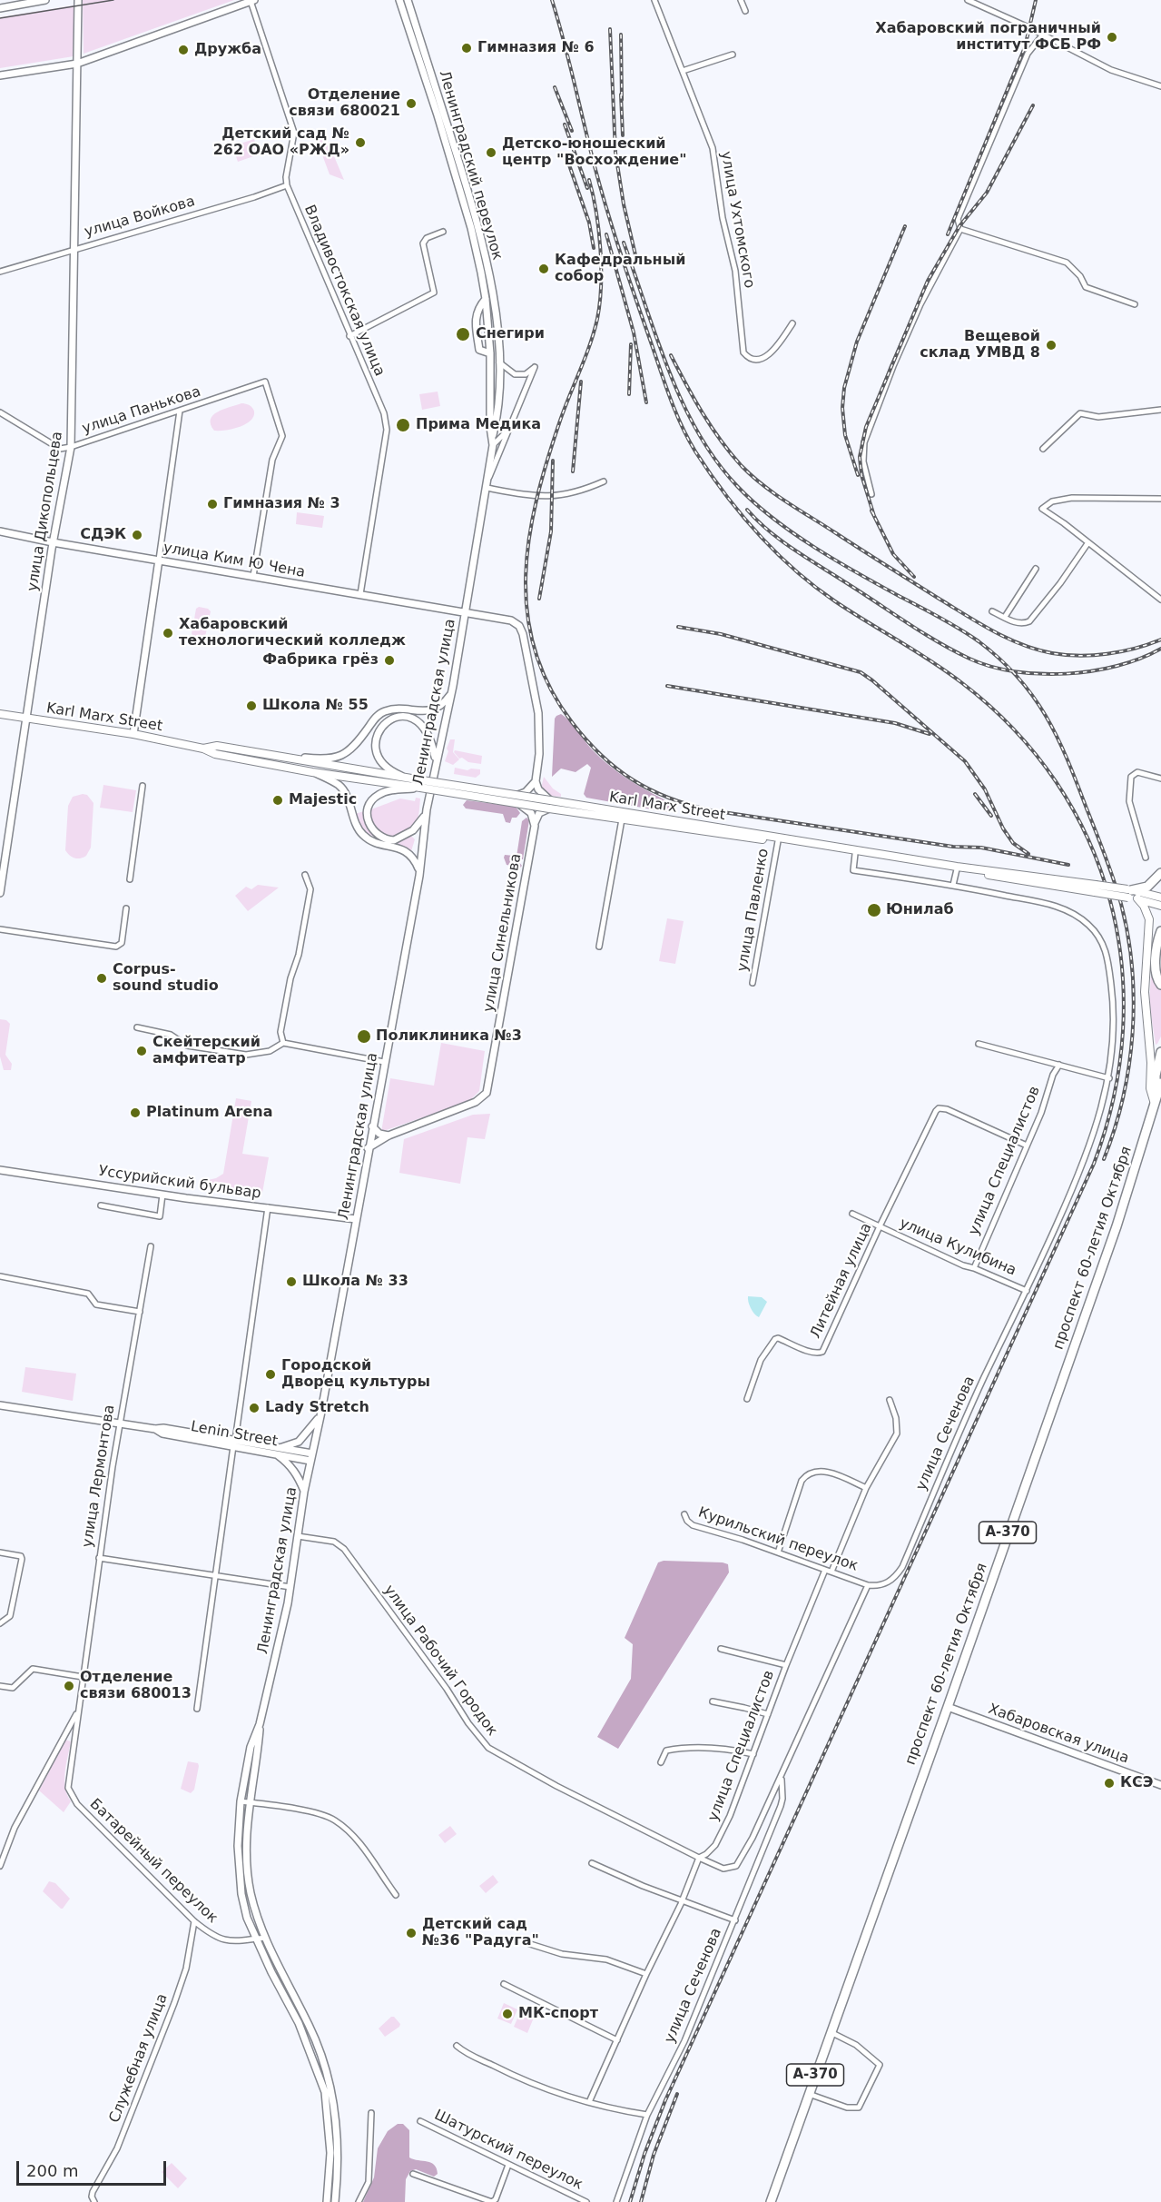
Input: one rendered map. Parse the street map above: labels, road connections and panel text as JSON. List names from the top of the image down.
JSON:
{
  "streets": {
    "highway": ["проспект 60-летия Октября", "А-370"],
    "main road": [
      "Ленинградский переулок",
      "улица Дикопольцева",
      "улица Ким Ю Чена",
      "Ленинградская улица",
      "Karl Marx Street",
      "улица Синельникова",
      "Уссурийский бульвар",
      "Lenin Street",
      "Хабаровская улица"
    ],
    "street": [
      "улица Войкова",
      "улица Ухтомского",
      "Владивостокская улица",
      "улица Панькова",
      "улица Павленко",
      "улица Специалистов",
      "улица Кулибина",
      "Литейная улица",
      "улица Сеченова",
      "улица Лермонтова",
      "Курильский переулок",
      "улица Рабочий Городок",
      "Батарейный переулок",
      "Служебная улица",
      "Шатурский переулок"
    ]
  },
  "crossings": [
    ["Ленинградский переулок", "Ленинградская улица"],
    ["улица Войкова", "Владивостокская улица"],
    ["улица Войкова", "улица Дикопольцева"],
    ["Владивостокская улица", "улица Ким Ю Чена"],
    ["улица Панькова", "улица Дикопольцева"],
    ["улица Панькова", "улица Ким Ю Чена"],
    ["улица Дикопольцева", "улица Ким Ю Чена"],
    ["улица Дикопольцева", "Karl Marx Street"],
    ["улица Ким Ю Чена", "Ленинградская улица"],
    ["Ленинградская улица", "улица Синельникова"],
    ["Ленинградская улица", "Уссурийский бульвар"],
    ["Ленинградская улица", "Lenin Street"],
    ["Ленинградская улица", "улица Рабочий Городок"],
    ["Karl Marx Street", "улица Павленко"],
    ["Karl Marx Street", "улица Сеченова"],
    ["улица Специалистов", "улица Кулибина"],
    ["улица Специалистов", "Литейная улица"],
    ["улица Специалистов", "Курильский переулок"],
    ["улица Специалистов", "улица Рабочий Городок"],
    ["улица Кулибина", "Литейная улица"],
    ["улица Кулибина", "улица Сеченова"],
    ["проспект 60-летия Октября", "Хабаровская улица"],
    ["улица Сеченова", "Курильский переулок"],
    ["улица Сеченова", "улица Рабочий Городок"],
    ["Lenin Street", "улица Лермонтова"],
    ["улица Лермонтова", "Батарейный переулок"],
    ["Батарейный переулок", "Служебная улица"]
  ],
  "places": [
    "Хабаровский пограничный институт ФСБ РФ",
    "Гимназия № 6",
    "Дружба",
    "Отделение связи 680021",
    "Детский сад № 262 ОАО «РЖД»",
    "Детско-юношеский центр \"Восхождение\"",
    "Кафедральный собор",
    "Снегири",
    "Вещевой склад УМВД 8",
    "Прима Медика",
    "Гимназия № 3",
    "СДЭК",
    "Хабаровский технологический колледж",
    "Фабрика грёз",
    "Школа № 55",
    "Majestic",
    "Юнилаб",
    "Corpus- sound studio",
    "Поликлиника №3",
    "Скейтерский амфитеатр",
    "Platinum Arena",
    "Школа № 33",
    "Городской Дворец культуры",
    "Lady Stretch",
    "Отделение связи 680013",
    "КСЭ",
    "Детский сад №36 \"Радуга\"",
    "МК-спорт"
  ],
  "scale_bar": "200 m"
}
